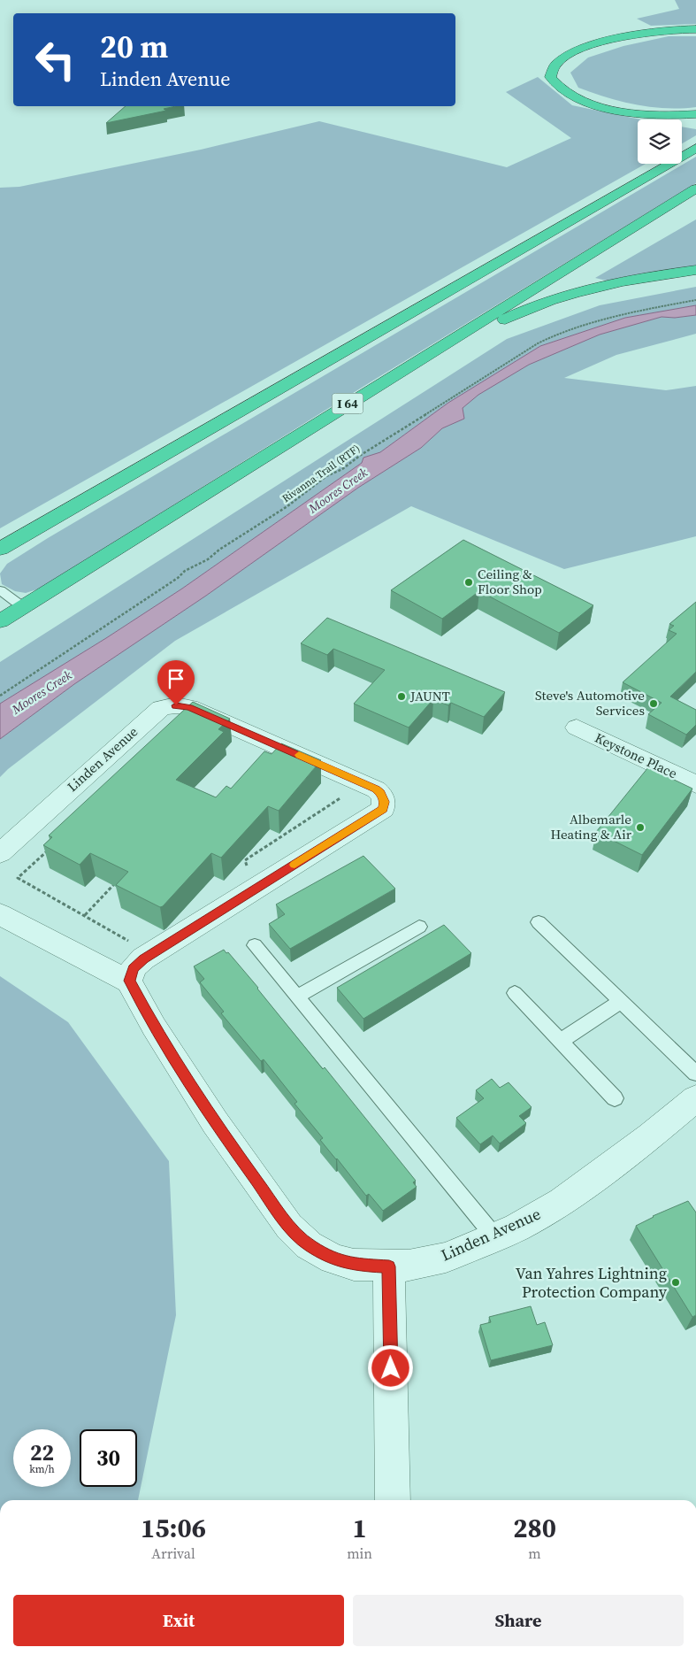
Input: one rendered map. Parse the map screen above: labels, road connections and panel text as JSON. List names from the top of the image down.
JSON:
{
  "streets": {
    "highway": ["I 64"],
    "street": ["Keystone Place", "Linden Avenue"],
    "path": ["Rivanna Trail (RTF)"]
  },
  "water": ["Moores Creek"],
  "places": [
    "Ceiling & Floor Shop",
    "JAUNT",
    "Steve's Automotive Services",
    "Albemarle Heating & Air",
    "Van Yahres Lightning Protection Company"
  ],
  "page": {
    "turn": ["20 m", "Linden Avenue"],
    "speed": "22 km/h",
    "limit": "30",
    "eta": [
      "15:06",
      "Arrival",
      "1",
      "min",
      "280",
      "m"
    ],
    "buttons": ["Exit", "Share"]
  }
}
